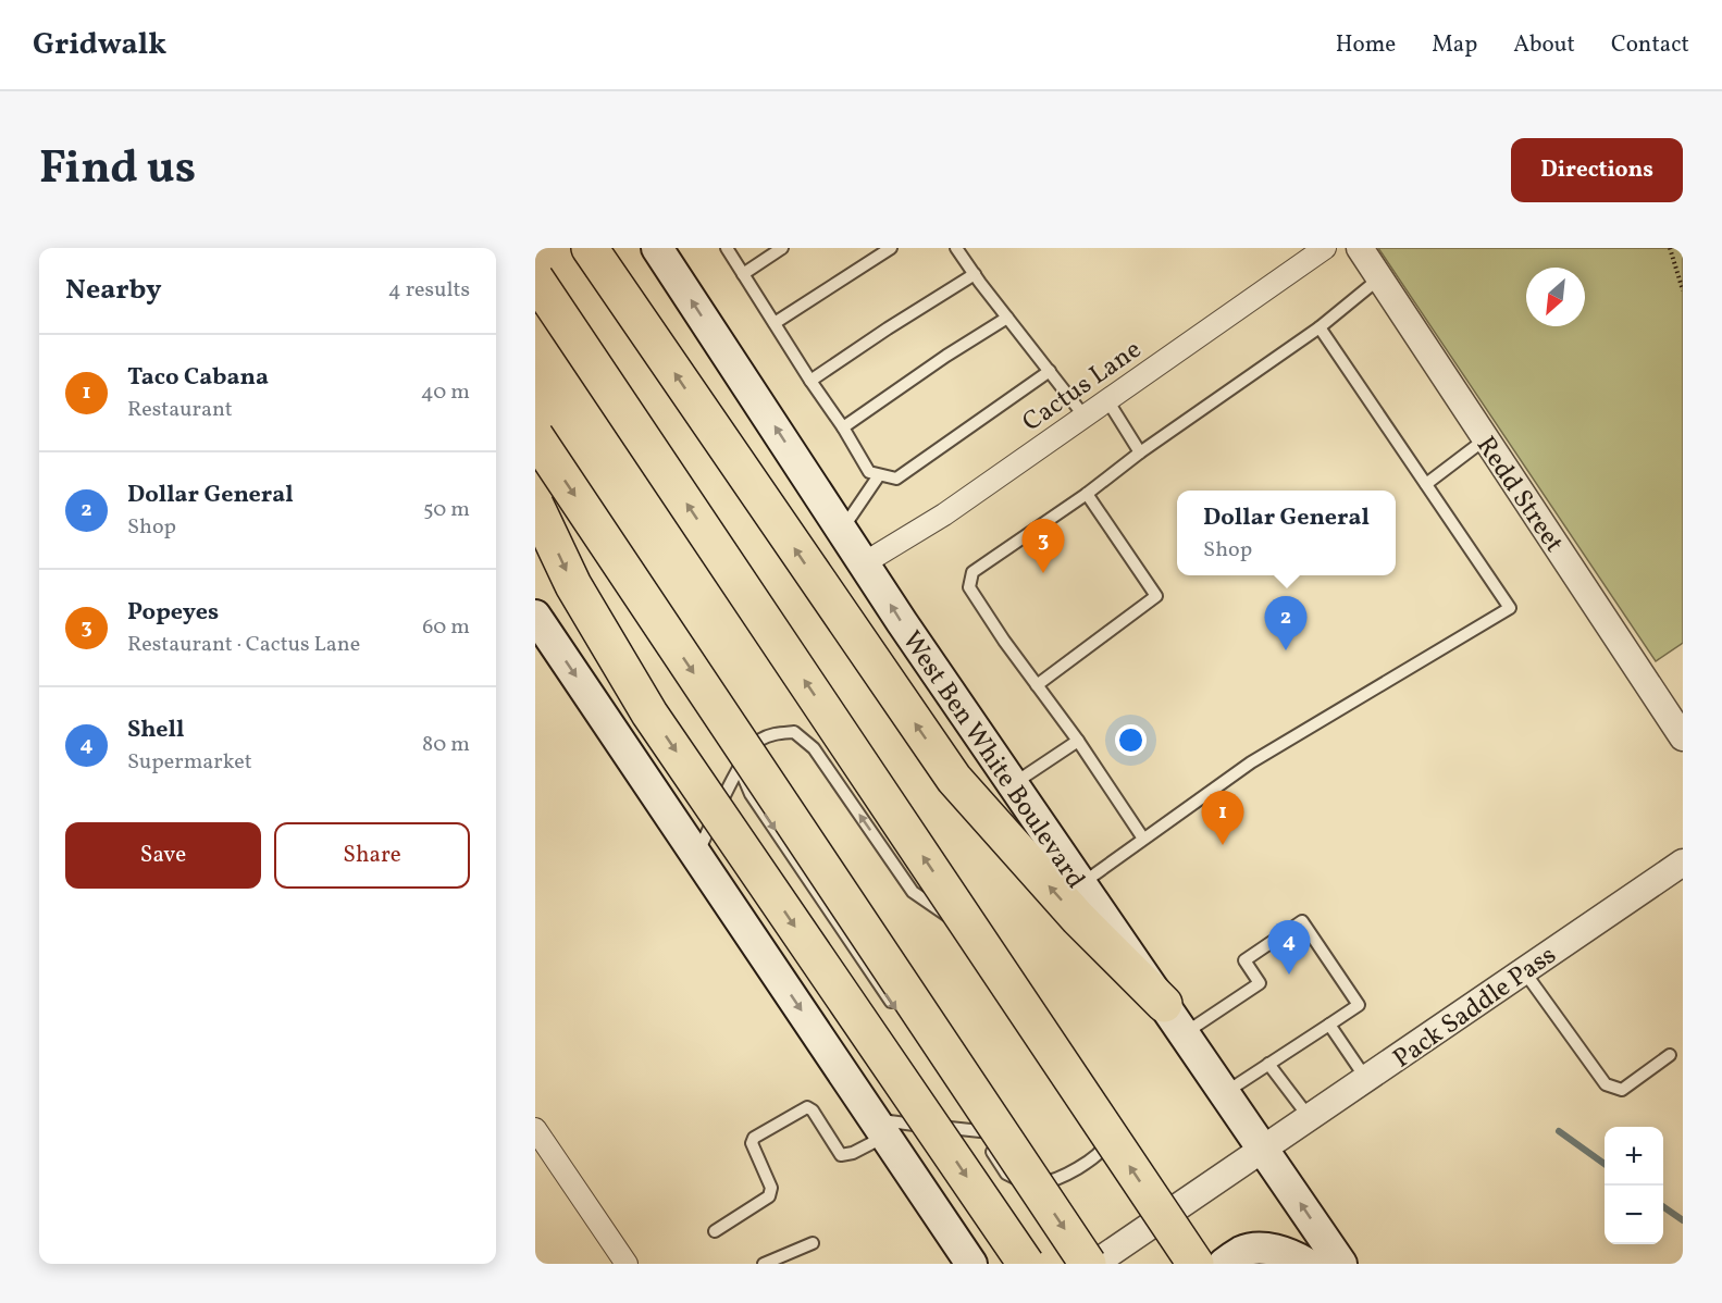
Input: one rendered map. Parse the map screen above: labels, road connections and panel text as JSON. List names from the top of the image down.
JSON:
{
  "streets": {
    "main road": ["West Ben White Boulevard"],
    "street": ["Cactus Lane", "Redd Street", "Pack Saddle Pass"]
  },
  "crossings": [
    ["Cactus Lane", "West Ben White Boulevard"],
    ["West Ben White Boulevard", "Pack Saddle Pass"]
  ],
  "one_way": ["West Ben White Boulevard"],
  "north": "bottom left",
  "page": {
    "header": "Gridwalk",
    "nav": [
      "Home",
      "Map",
      "About",
      "Contact"
    ],
    "title": "Find us",
    "buttons": [
      "Directions",
      ["Save", "Share"]
    ],
    "heading": ["Nearby", "4 results"],
    "list": [
      {
        "mark": "1",
        "name": "Taco Cabana",
        "note": "Restaurant",
        "value": "40 m"
      },
      {
        "mark": "2",
        "name": "Dollar General",
        "note": "Shop",
        "value": "50 m"
      },
      {
        "mark": "3",
        "name": "Popeyes",
        "note": "Restaurant · Cactus Lane",
        "value": "60 m"
      },
      {
        "mark": "4",
        "name": "Shell",
        "note": "Supermarket",
        "value": "80 m"
      }
    ],
    "popup": ["Dollar General", "Shop"],
    "pins": [
      "3",
      "2",
      "1",
      "4"
    ],
    "map_buttons": ["+", "−"]
  }
}
